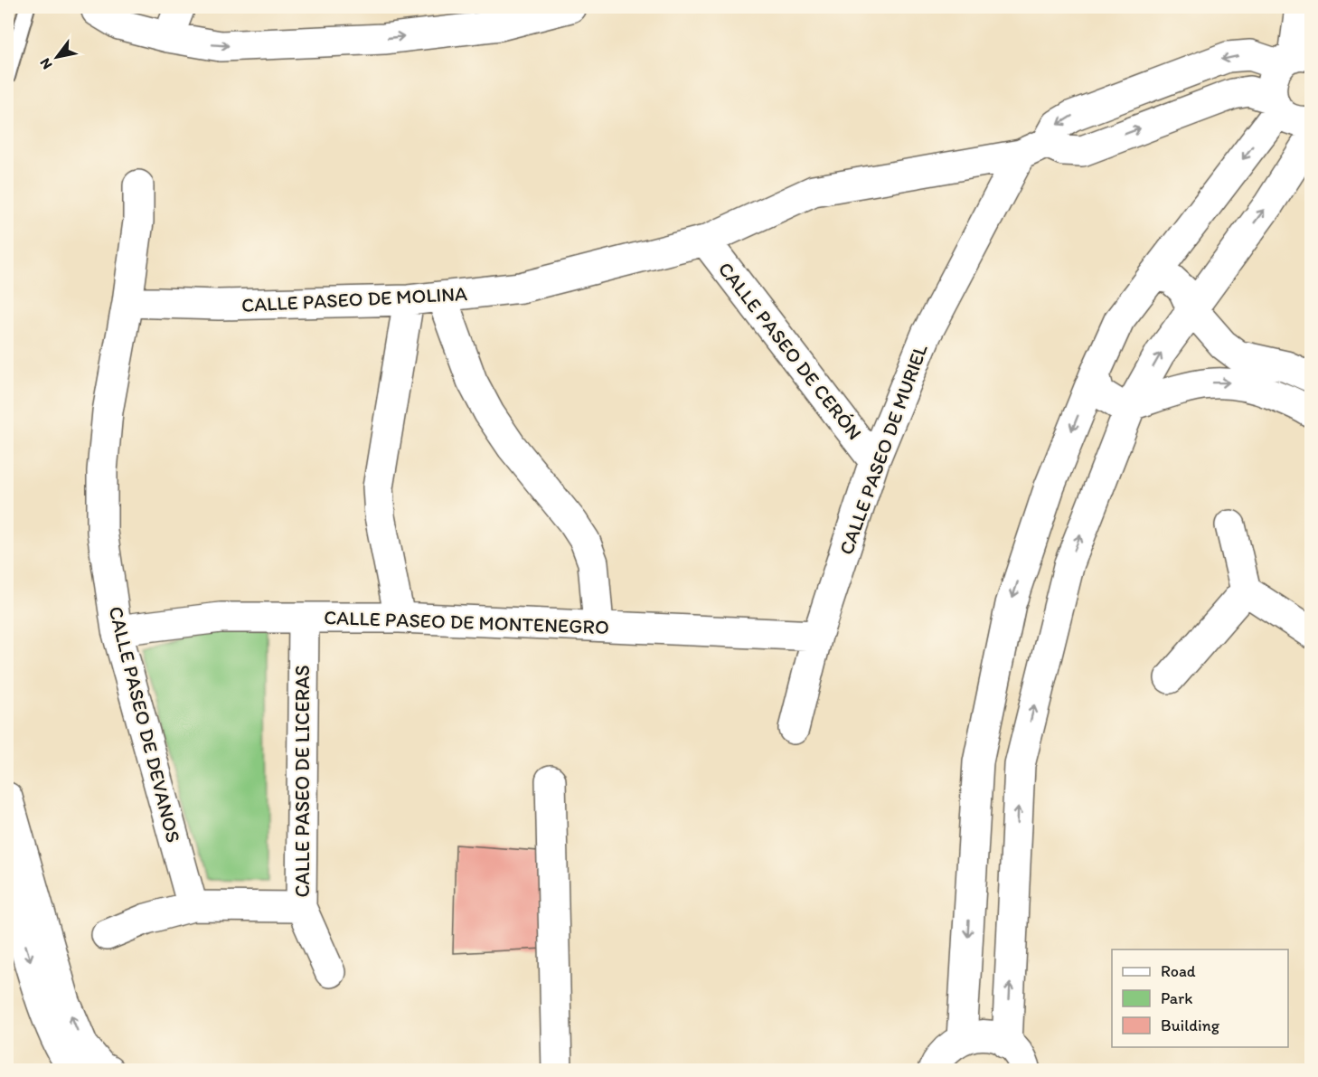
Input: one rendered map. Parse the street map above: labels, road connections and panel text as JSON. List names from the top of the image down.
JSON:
{
  "streets": {
    "street": [
      "CALLE PASEO DE MOLINA",
      "CALLE PASEO DE CERÓN",
      "CALLE PASEO DE MURIEL",
      "CALLE PASEO DE MONTENEGRO",
      "CALLE PASEO DE DEVANOS",
      "CALLE PASEO DE LICERAS"
    ]
  },
  "crossings": [
    ["CALLE PASEO DE MOLINA", "CALLE PASEO DE CERÓN"],
    ["CALLE PASEO DE MOLINA", "CALLE PASEO DE MURIEL"],
    ["CALLE PASEO DE MOLINA", "CALLE PASEO DE DEVANOS"],
    ["CALLE PASEO DE CERÓN", "CALLE PASEO DE MURIEL"],
    ["CALLE PASEO DE MURIEL", "CALLE PASEO DE MONTENEGRO"],
    ["CALLE PASEO DE MONTENEGRO", "CALLE PASEO DE DEVANOS"],
    ["CALLE PASEO DE MONTENEGRO", "CALLE PASEO DE LICERAS"]
  ],
  "legend": ["Road", "Park", "Building"],
  "north": "bottom left"
}
